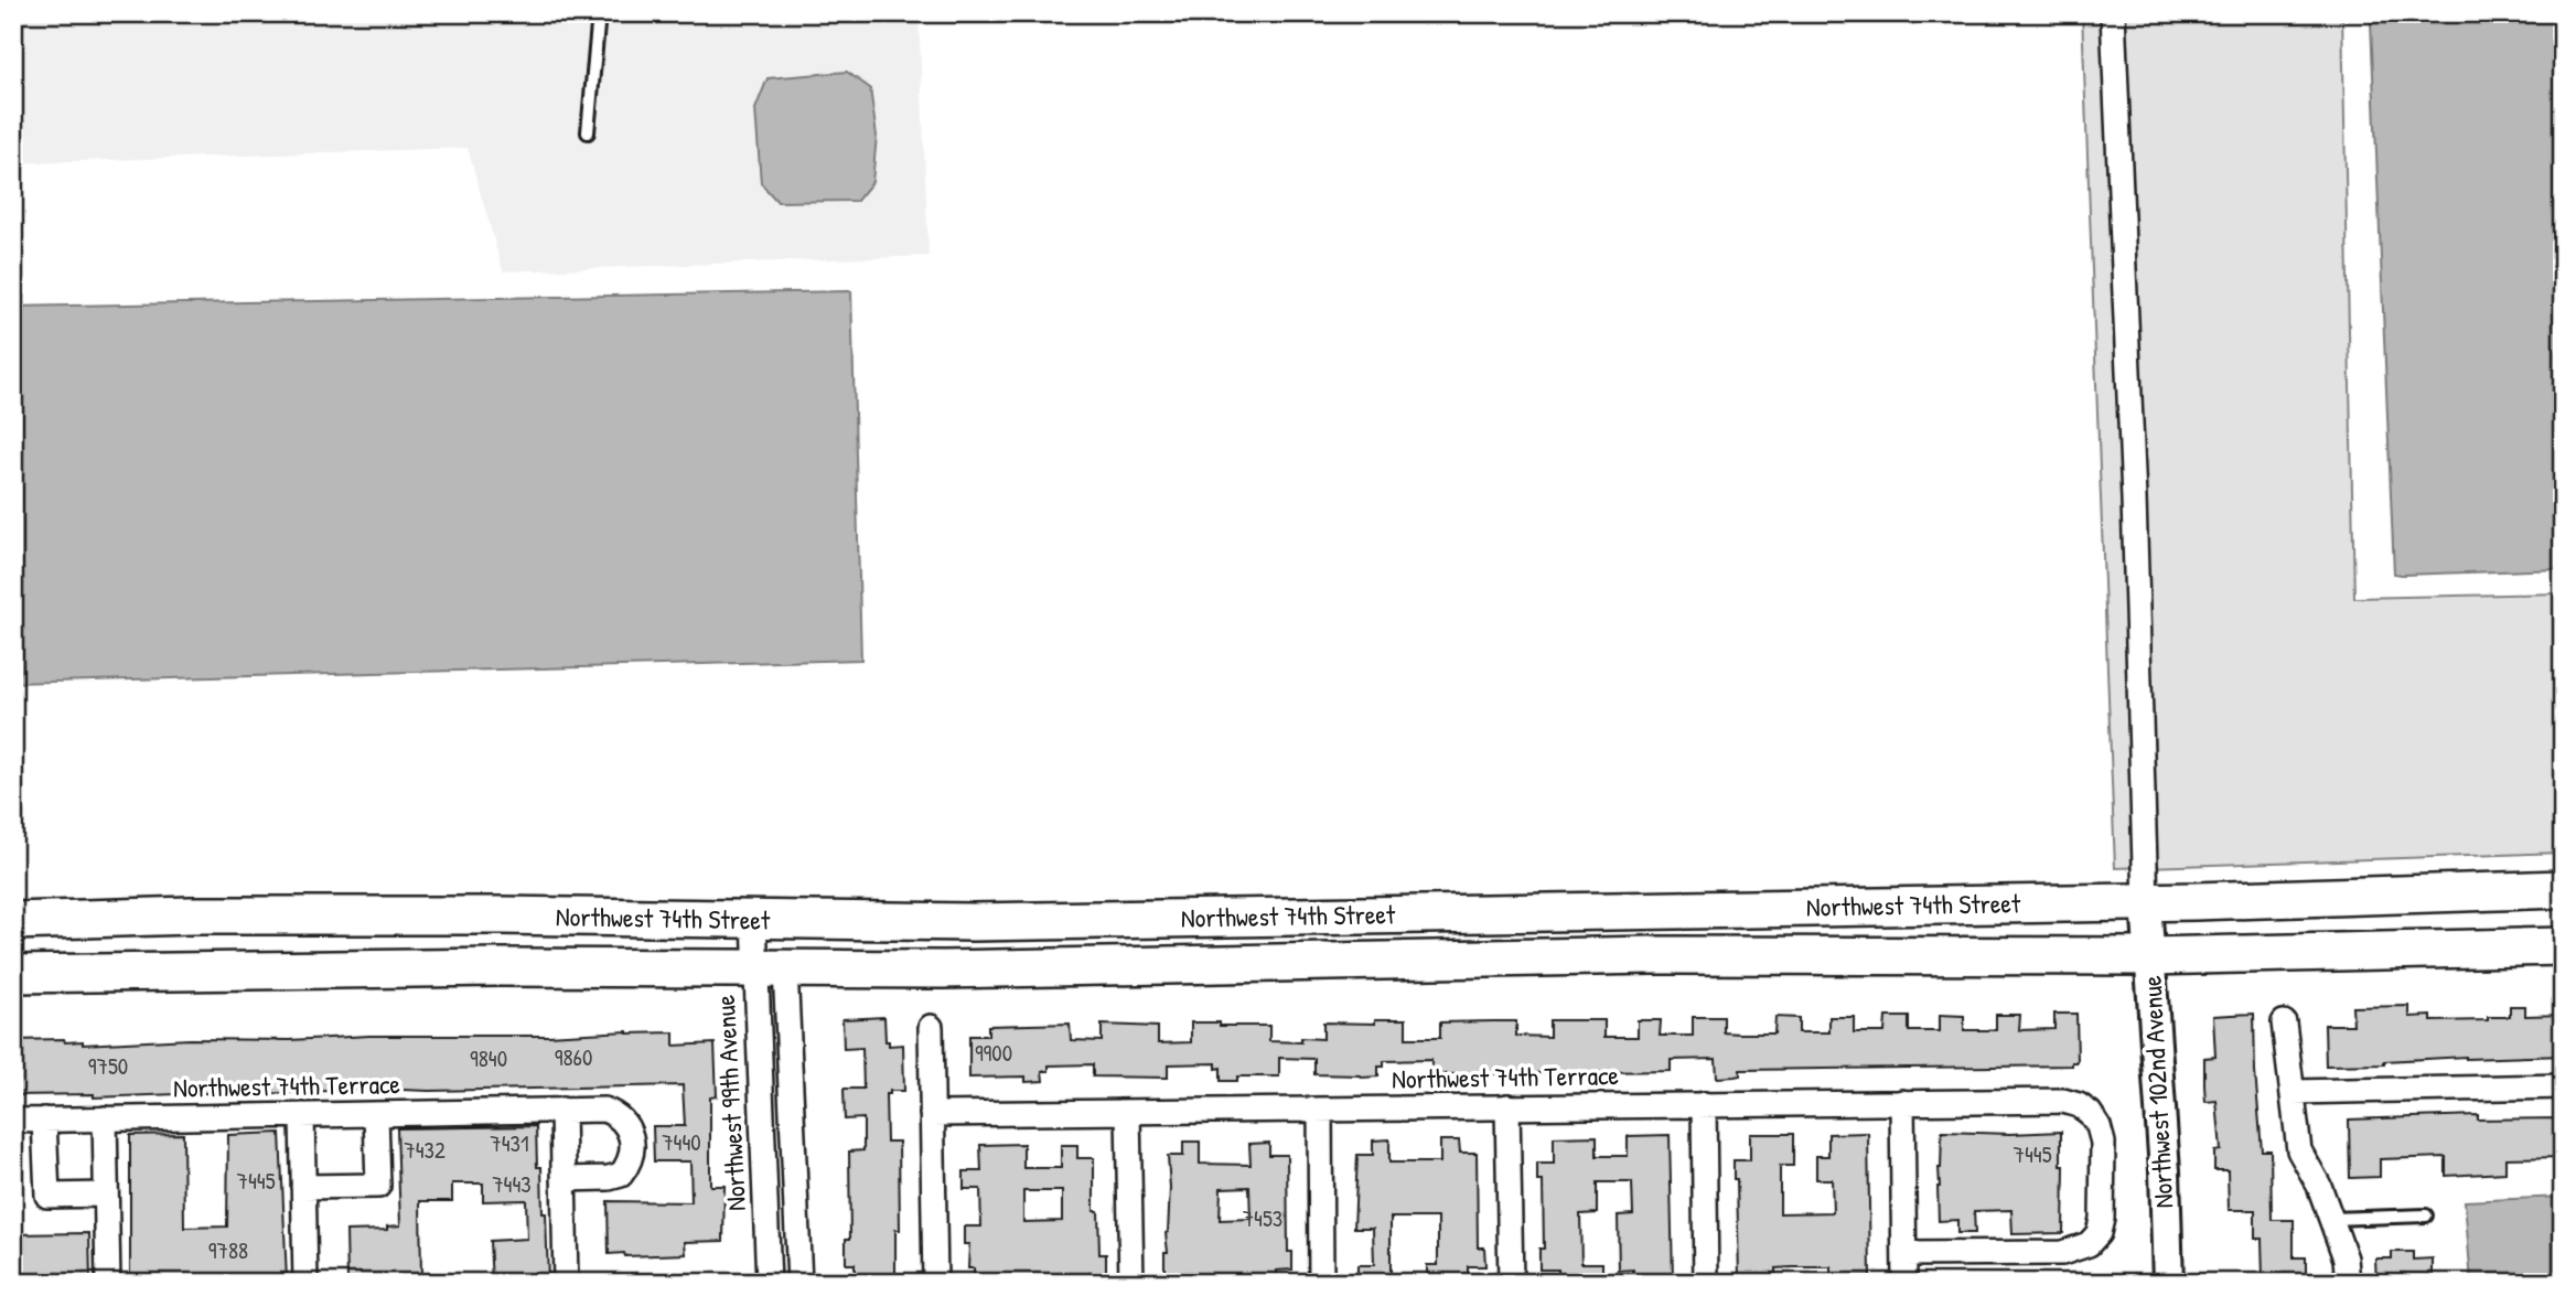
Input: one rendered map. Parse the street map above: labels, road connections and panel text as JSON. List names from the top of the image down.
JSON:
{
  "streets": {
    "main road": ["Northwest 74th Street"],
    "street": ["Northwest 74th Terrace", "Northwest 102nd Avenue", "Northwest 99th Avenue"]
  },
  "crossings": [
    ["Northwest 74th Street", "Northwest 102nd Avenue"],
    ["Northwest 74th Street", "Northwest 99th Avenue"]
  ],
  "house_numbers": [
    "9900",
    "9860",
    "9840",
    "9750",
    "7440",
    "7431",
    "7432",
    "7445",
    "7445",
    "7443",
    "7453",
    "9788"
  ]
}
